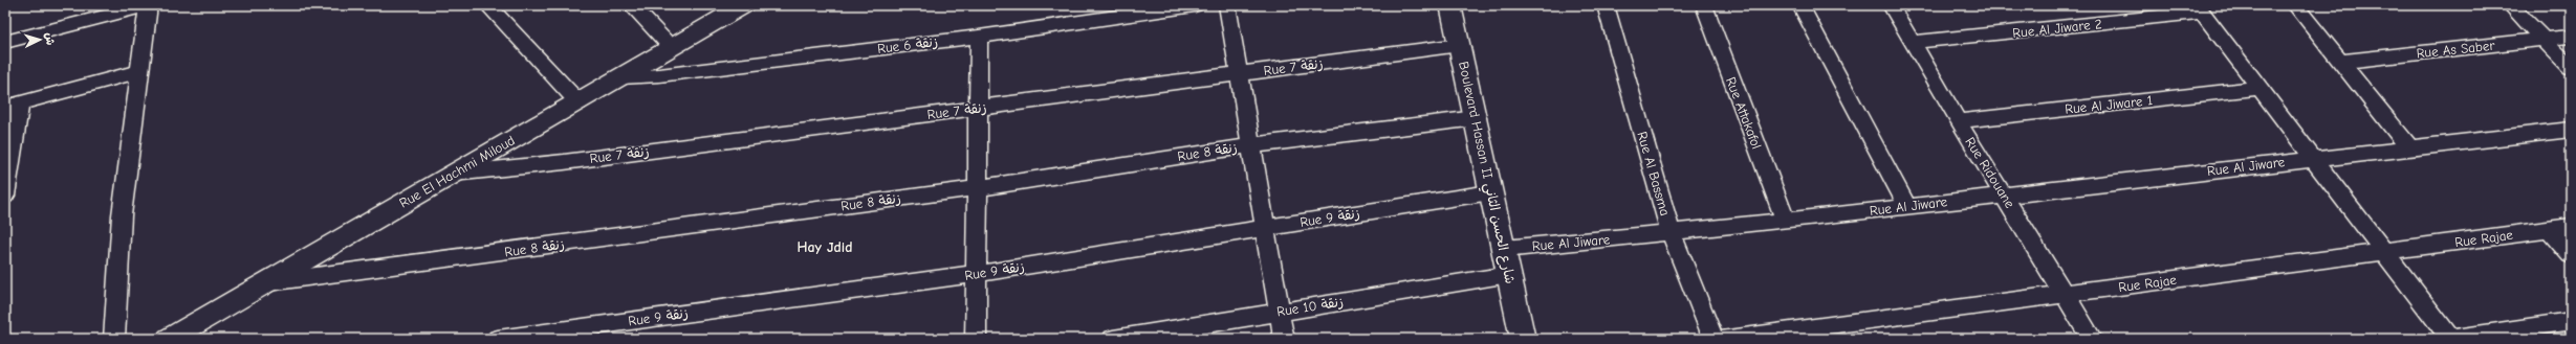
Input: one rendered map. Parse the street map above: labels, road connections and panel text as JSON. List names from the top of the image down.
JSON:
{
  "streets": {
    "street": [
      "Rue Al Jiware 2",
      "Rue 6 زنقة",
      "Rue As Saber",
      "Rue 7 زنقة",
      "Rue Al Jiware 1",
      "Rue Attakafol",
      "Rue 8 زنقة",
      "Rue Al Jiware",
      "Rue El Hachmi Miloud",
      "Boulevard Hassan II شارع الحسن الثاني",
      "Rue Ridouane",
      "Rue Al Bassma",
      "Rue 9 زنقة",
      "Rue Rajae",
      "Rue 10 زنقة"
    ]
  },
  "crossings": [
    ["Rue Al Jiware 2", "Rue Ridouane"],
    ["Rue 6 زنقة", "Rue El Hachmi Miloud"],
    ["Rue 7 زنقة", "Rue El Hachmi Miloud"],
    ["Rue 7 زنقة", "Boulevard Hassan II شارع الحسن الثاني"],
    ["Rue Al Jiware 1", "Rue Ridouane"],
    ["Rue Attakafol", "Rue Al Jiware"],
    ["Rue 8 زنقة", "Rue El Hachmi Miloud"],
    ["Rue 8 زنقة", "Boulevard Hassan II شارع الحسن الثاني"],
    ["Rue Al Jiware", "Boulevard Hassan II شارع الحسن الثاني"],
    ["Rue Al Jiware", "Rue Ridouane"],
    ["Rue Al Jiware", "Rue Al Bassma"],
    ["Boulevard Hassan II شارع الحسن الثاني", "Rue 9 زنقة"],
    ["Boulevard Hassan II شارع الحسن الثاني", "Rue 10 زنقة"],
    ["Rue Ridouane", "Rue Rajae"]
  ],
  "districts": ["Hay Jdid"],
  "north": "right"
}
